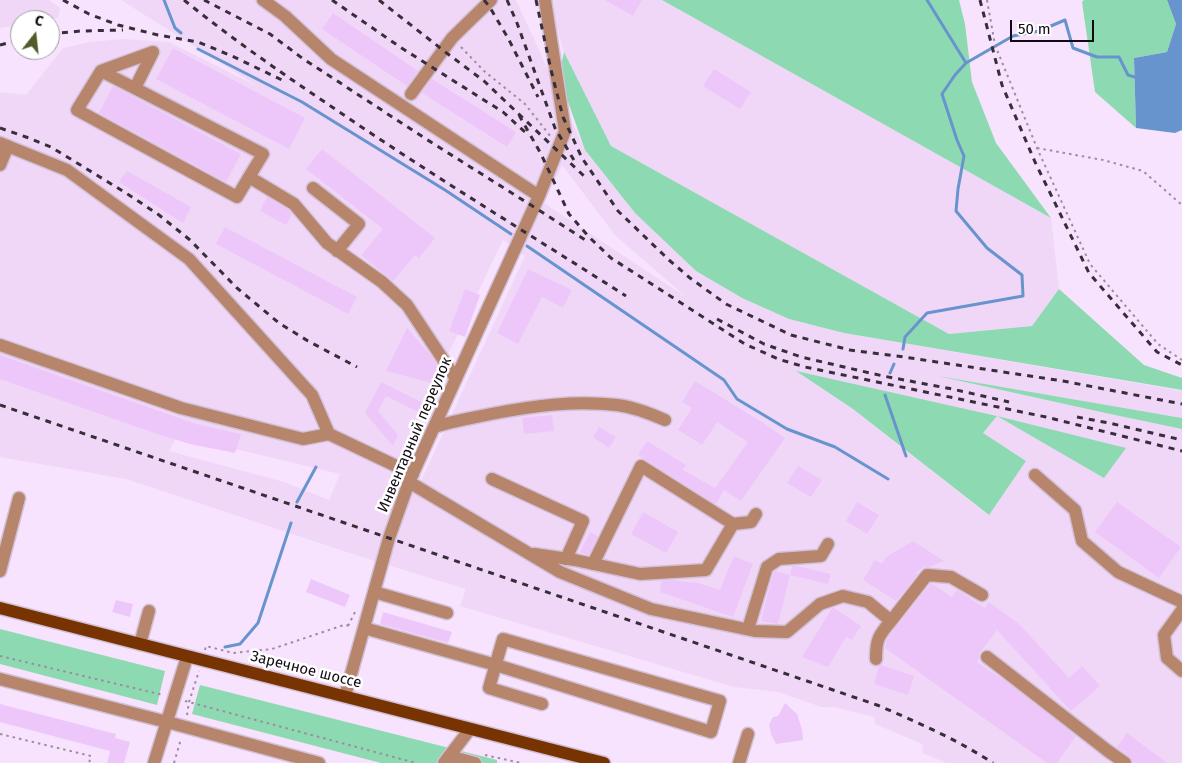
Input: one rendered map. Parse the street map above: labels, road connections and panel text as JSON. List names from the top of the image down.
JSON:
{
  "streets": {
    "main road": ["Заречное шоссе"],
    "street": ["Инвентарный переулок"]
  },
  "crossings": [
    ["Инвентарный переулок", "Заречное шоссе"]
  ],
  "scale_bar": "50 m",
  "north": "top"
}
